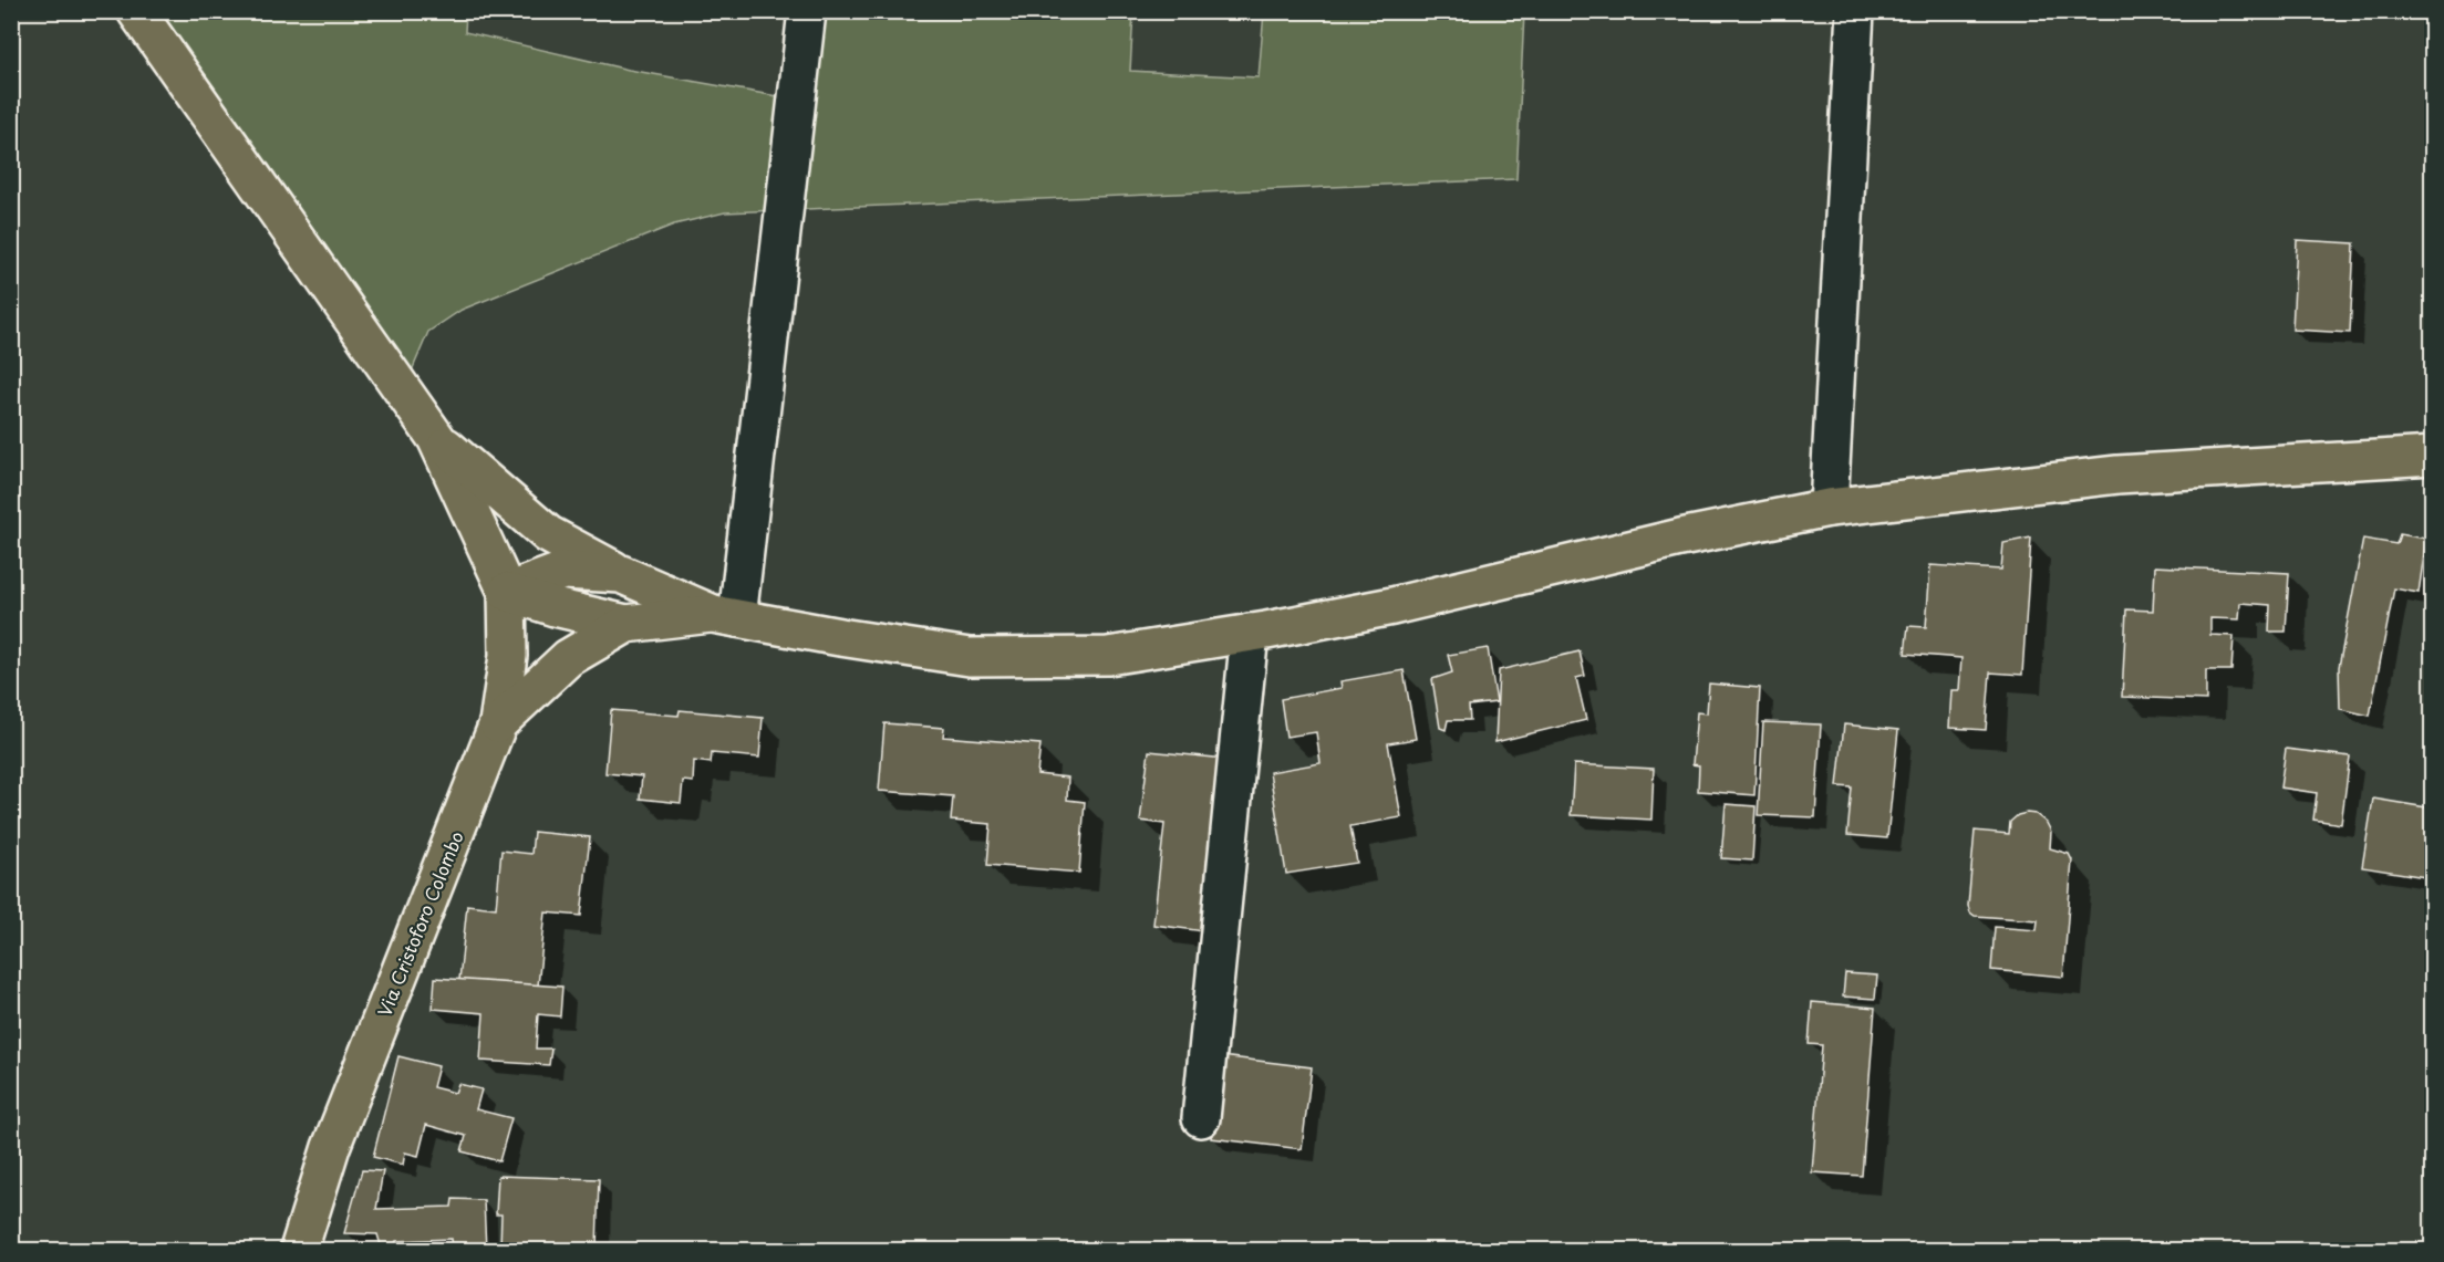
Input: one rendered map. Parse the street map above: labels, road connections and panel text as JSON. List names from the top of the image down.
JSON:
{
  "streets": {
    "main road": ["Via Cristoforo Colombo"]
  }
}
